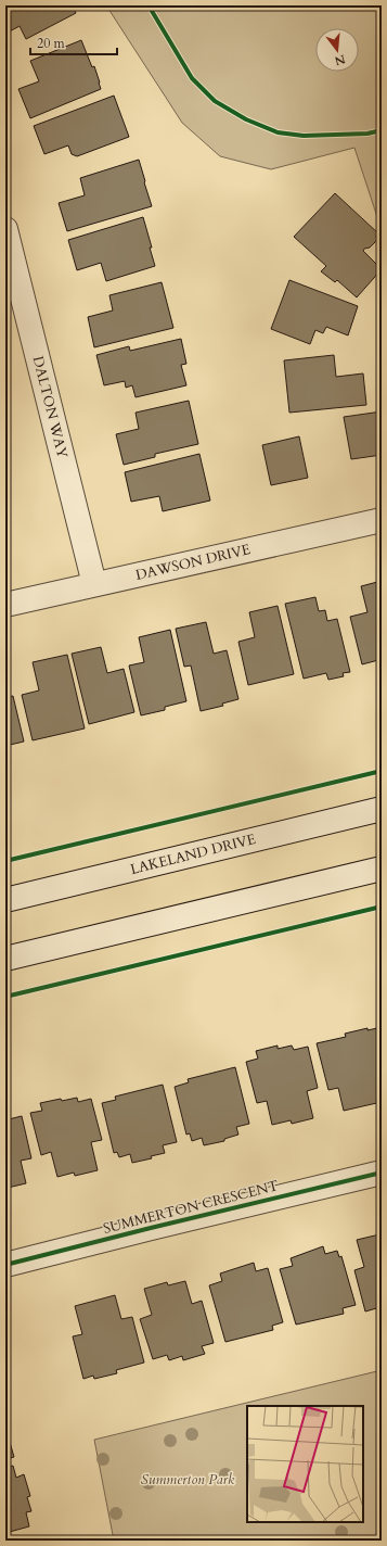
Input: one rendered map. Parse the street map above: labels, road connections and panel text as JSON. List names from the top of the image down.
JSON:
{
  "streets": {
    "street": [
      "DALTON WAY",
      "DAWSON DRIVE",
      "LAKELAND DRIVE",
      "SUMMERTON CRESCENT"
    ]
  },
  "crossings": [
    ["DALTON WAY", "DAWSON DRIVE"]
  ],
  "parks": ["Summerton Park"],
  "scale_bar": "20 m",
  "north": "bottom"
}
